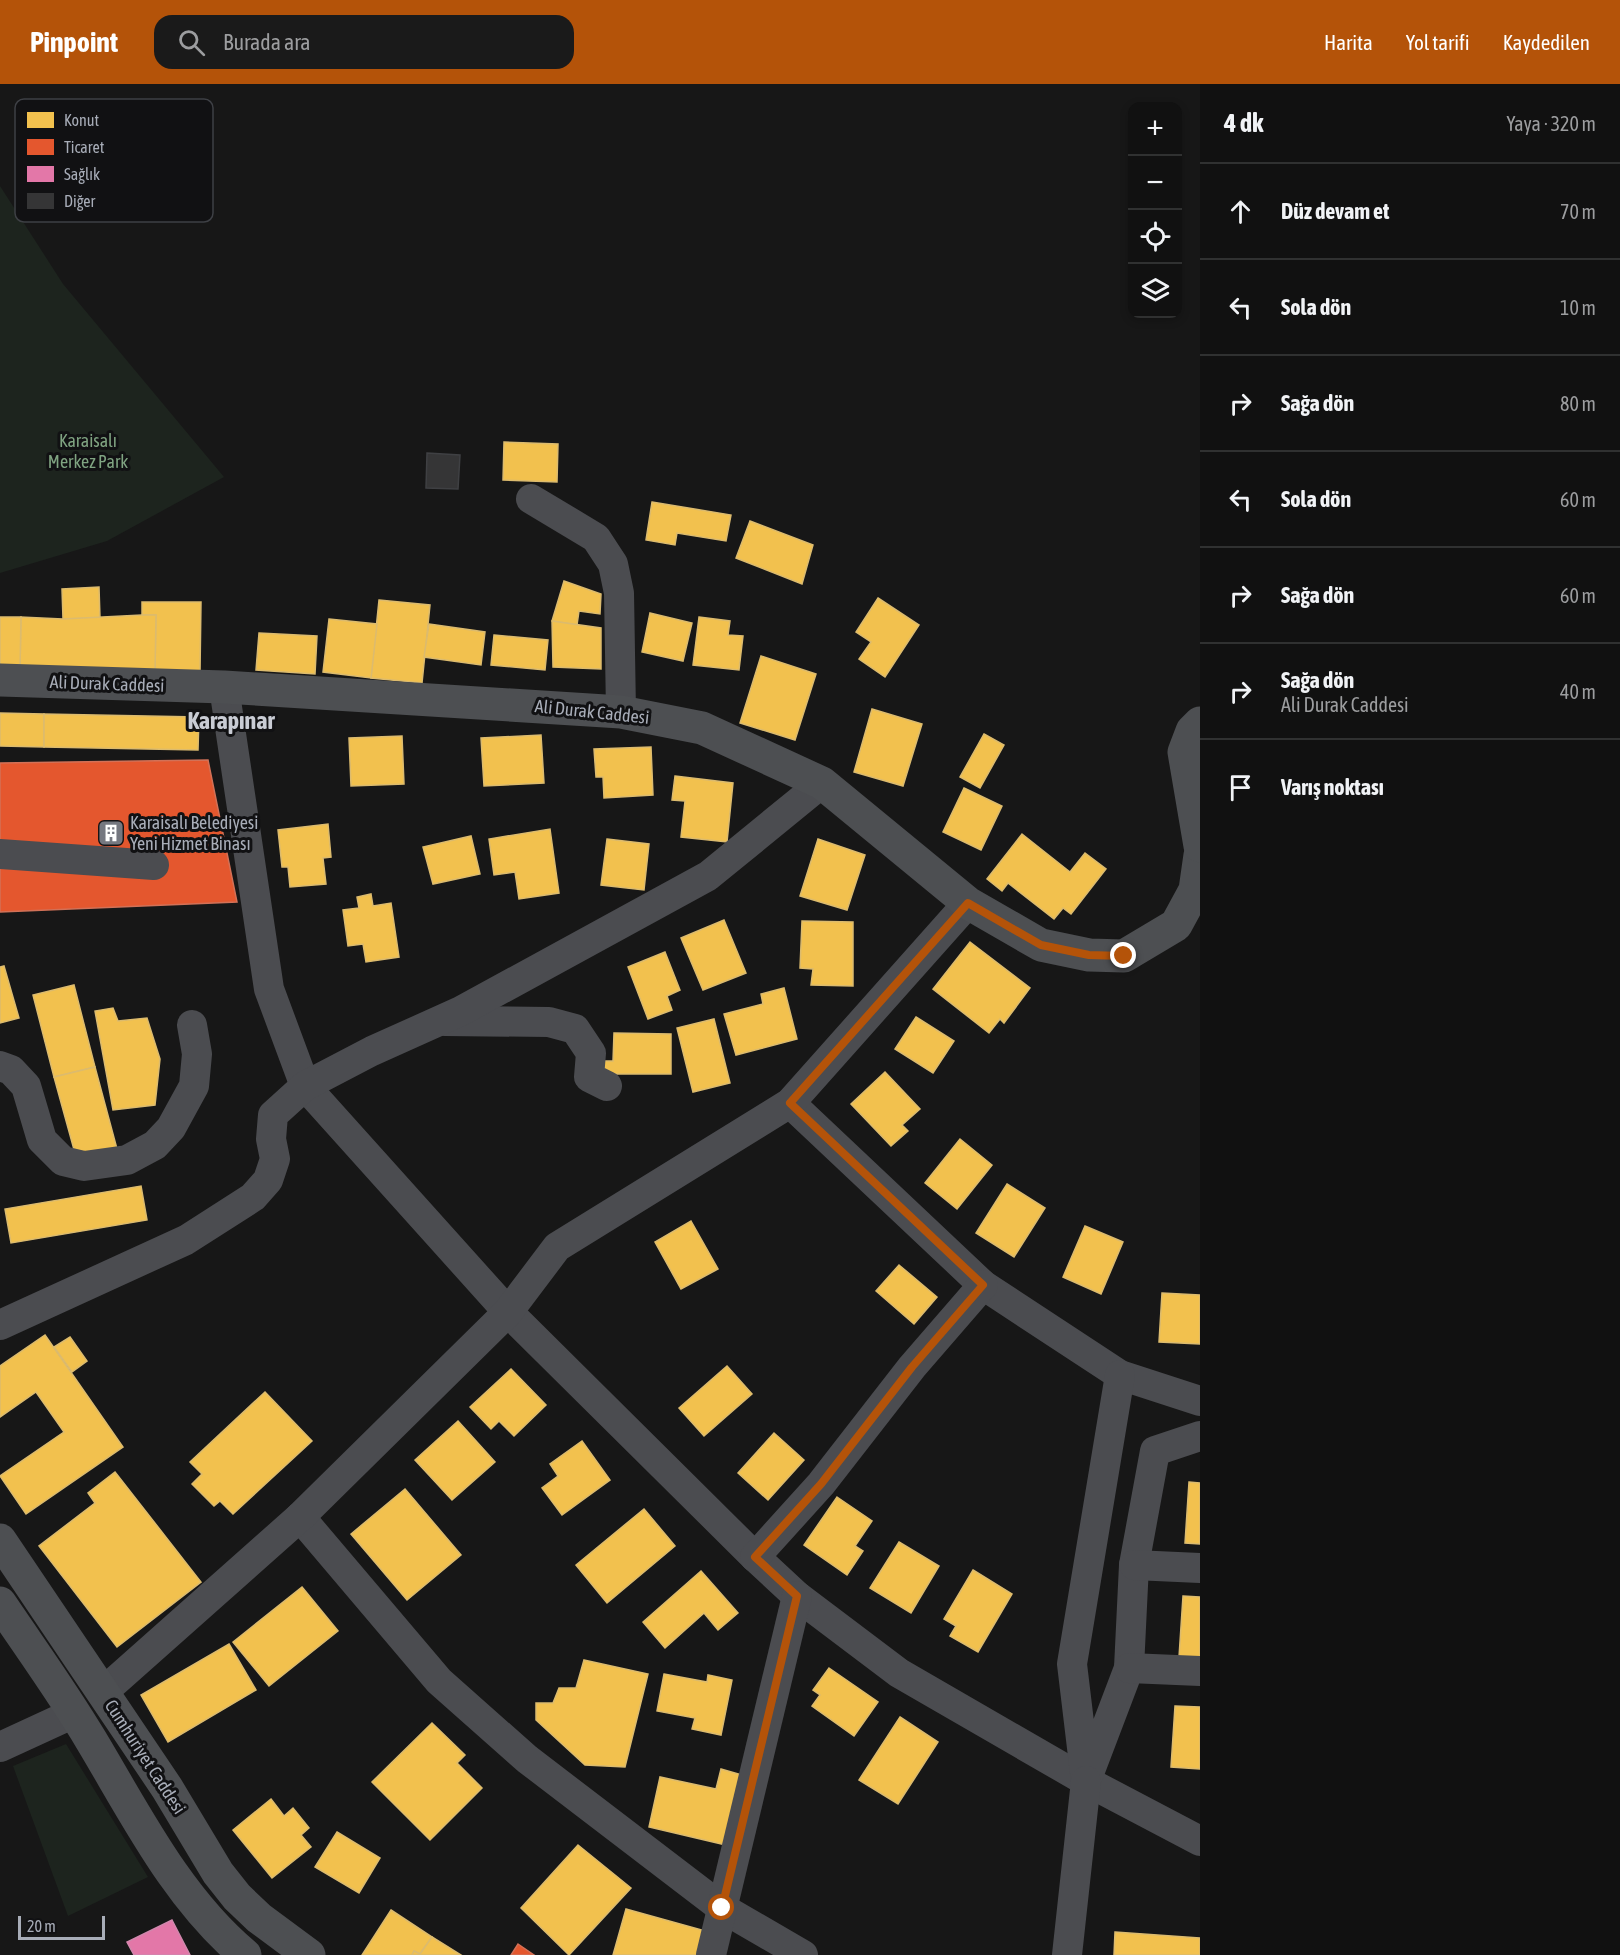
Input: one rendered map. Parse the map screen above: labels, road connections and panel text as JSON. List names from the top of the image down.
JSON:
{
  "streets": {
    "main road": ["Ali Durak Caddesi", "Cumhuriyet Caddesi"]
  },
  "districts": ["Karapınar"],
  "parks": ["Karaisalı Merkez Park"],
  "places": {
    "building": ["Karaisalı Belediyesi Yeni Hizmet Binası"]
  },
  "legend": [
    "Konut",
    "Ticaret",
    "Sağlık",
    "Diğer"
  ],
  "scale_bar": "20 m",
  "page": {
    "header": "Pinpoint",
    "search": "Burada ara",
    "nav": ["Harita", "Yol tarifi", "Kaydedilen"],
    "heading": ["4 dk", "Yaya · 320 m"],
    "map_buttons": ["+", "−"],
    "list": [
      ["Düz devam et", "70 m"],
      ["Sola dön", "10 m"],
      ["Sağa dön", "80 m"],
      ["Sola dön", "60 m"],
      ["Sağa dön", "60 m"],
      ["Sağa dön", "Ali Durak Caddesi", "40 m"],
      "Varış noktası"
    ],
    "scale": "20 m"
  }
}
